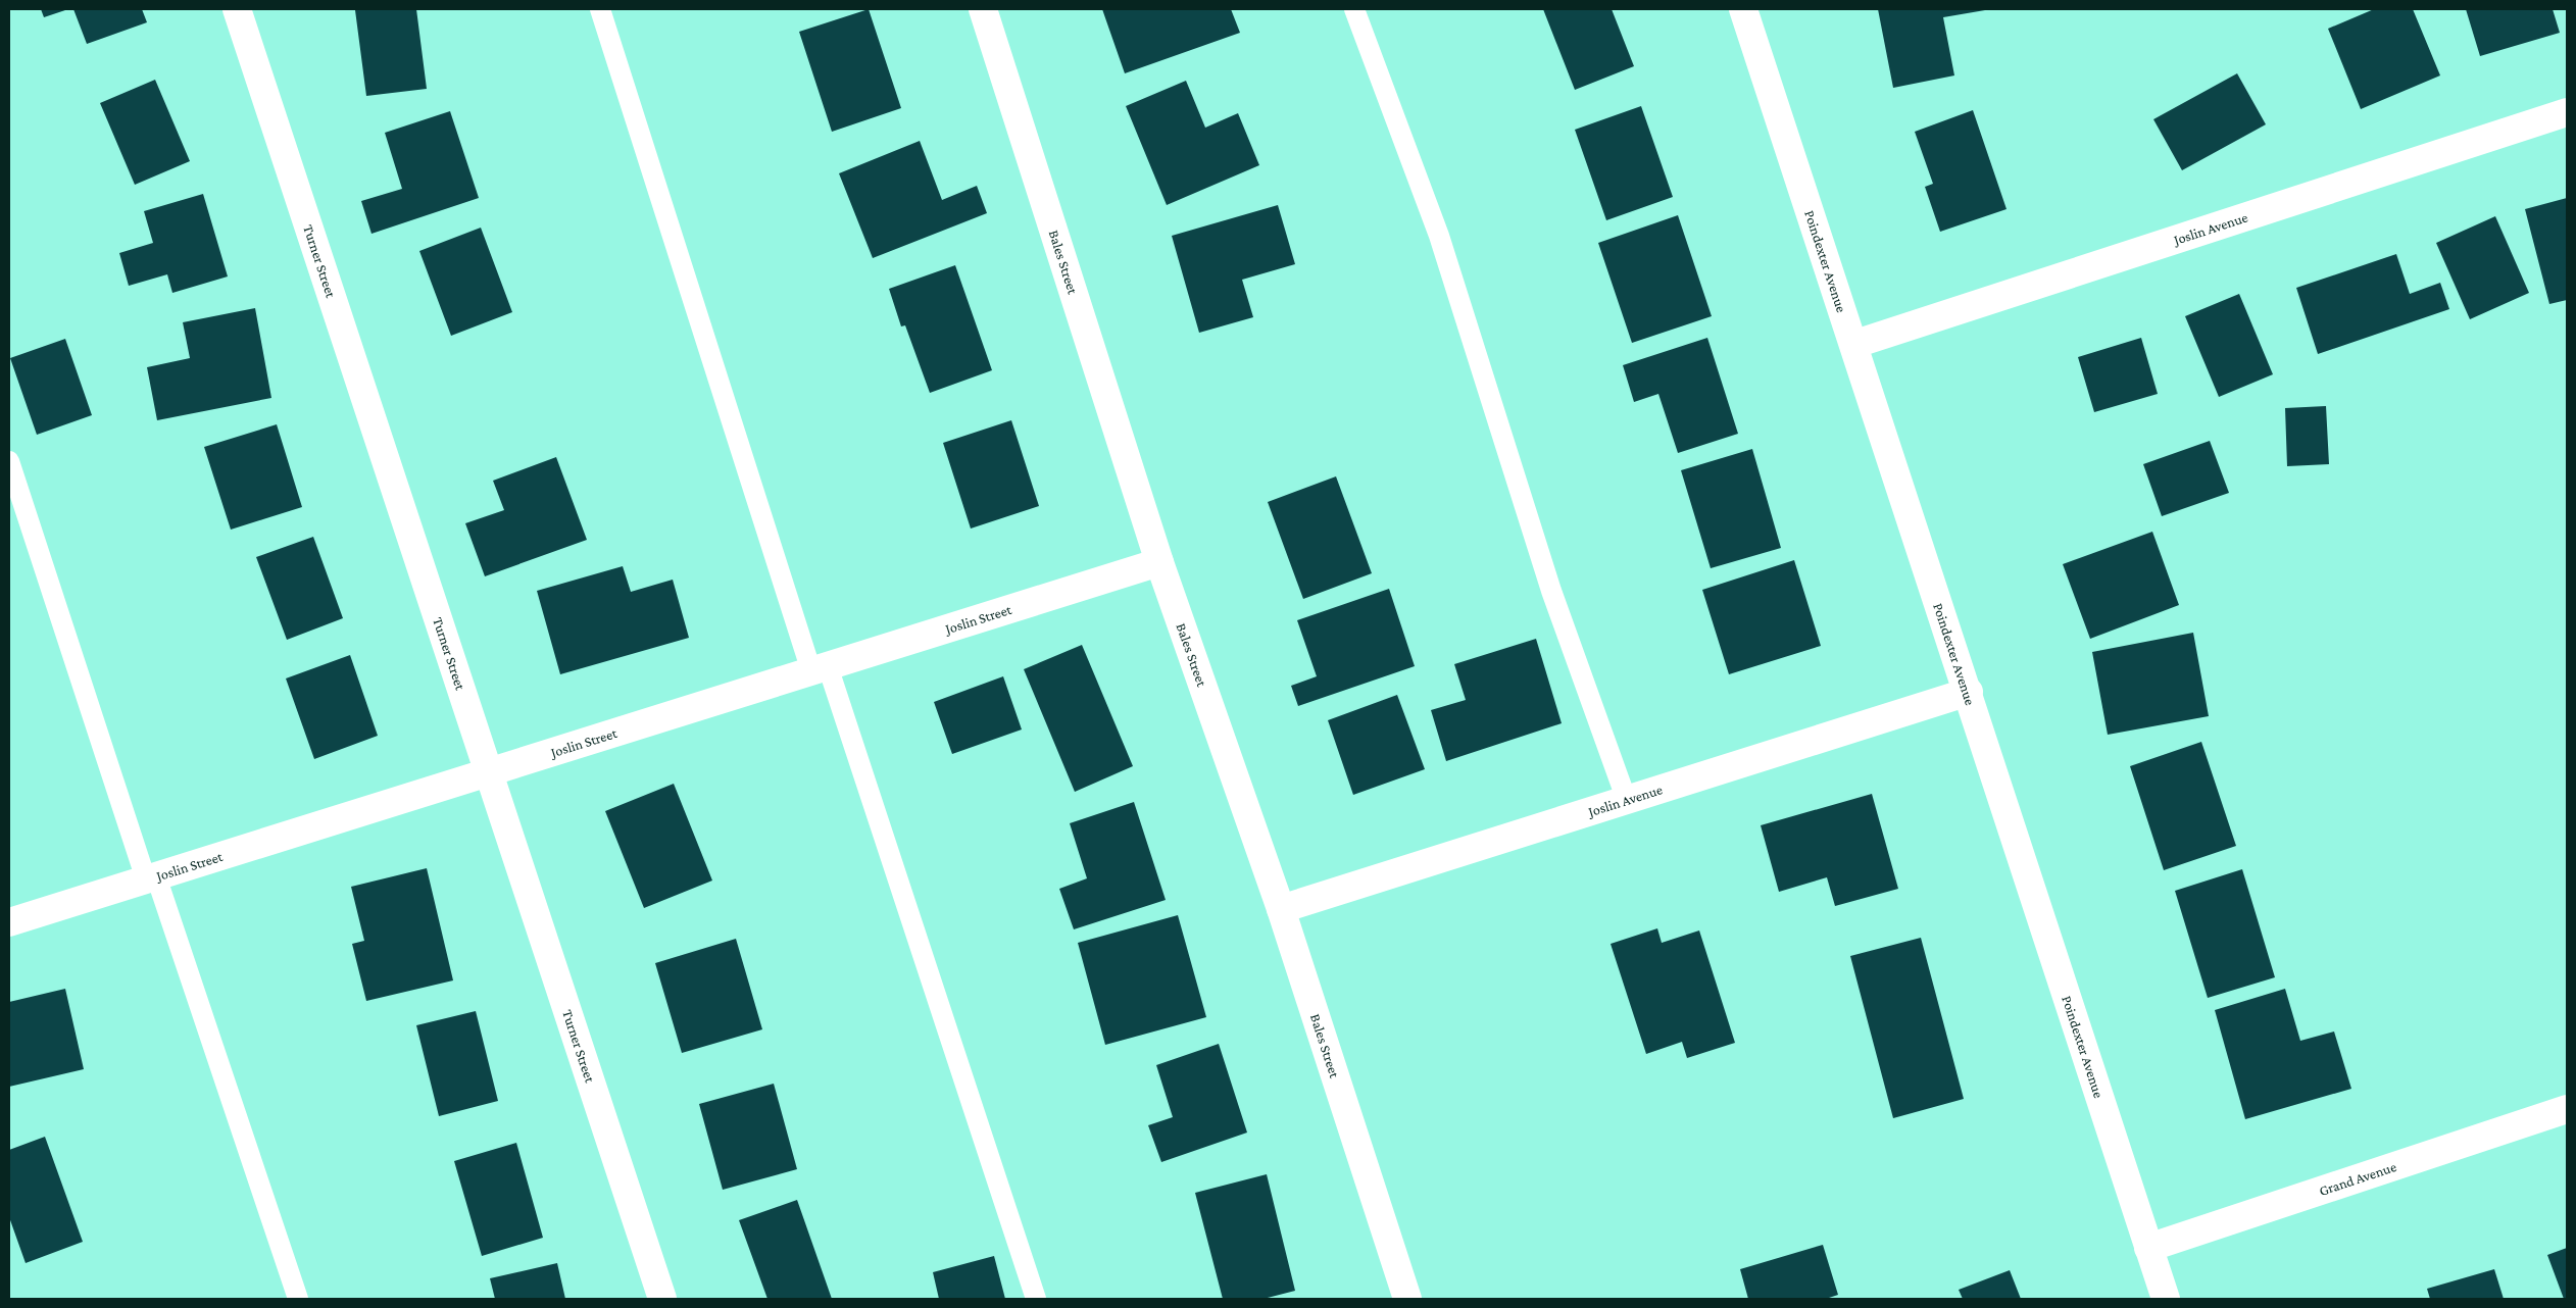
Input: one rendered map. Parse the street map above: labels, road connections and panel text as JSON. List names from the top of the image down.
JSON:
{
  "streets": {
    "street": [
      "Joslin Avenue",
      "Turner Street",
      "Poindexter Avenue",
      "Bales Street",
      "Joslin Street",
      "Grand Avenue"
    ]
  },
  "crossings": [
    ["Joslin Avenue", "Poindexter Avenue"],
    ["Joslin Avenue", "Bales Street"],
    ["Turner Street", "Joslin Street"],
    ["Poindexter Avenue", "Grand Avenue"],
    ["Bales Street", "Joslin Street"]
  ]
}
